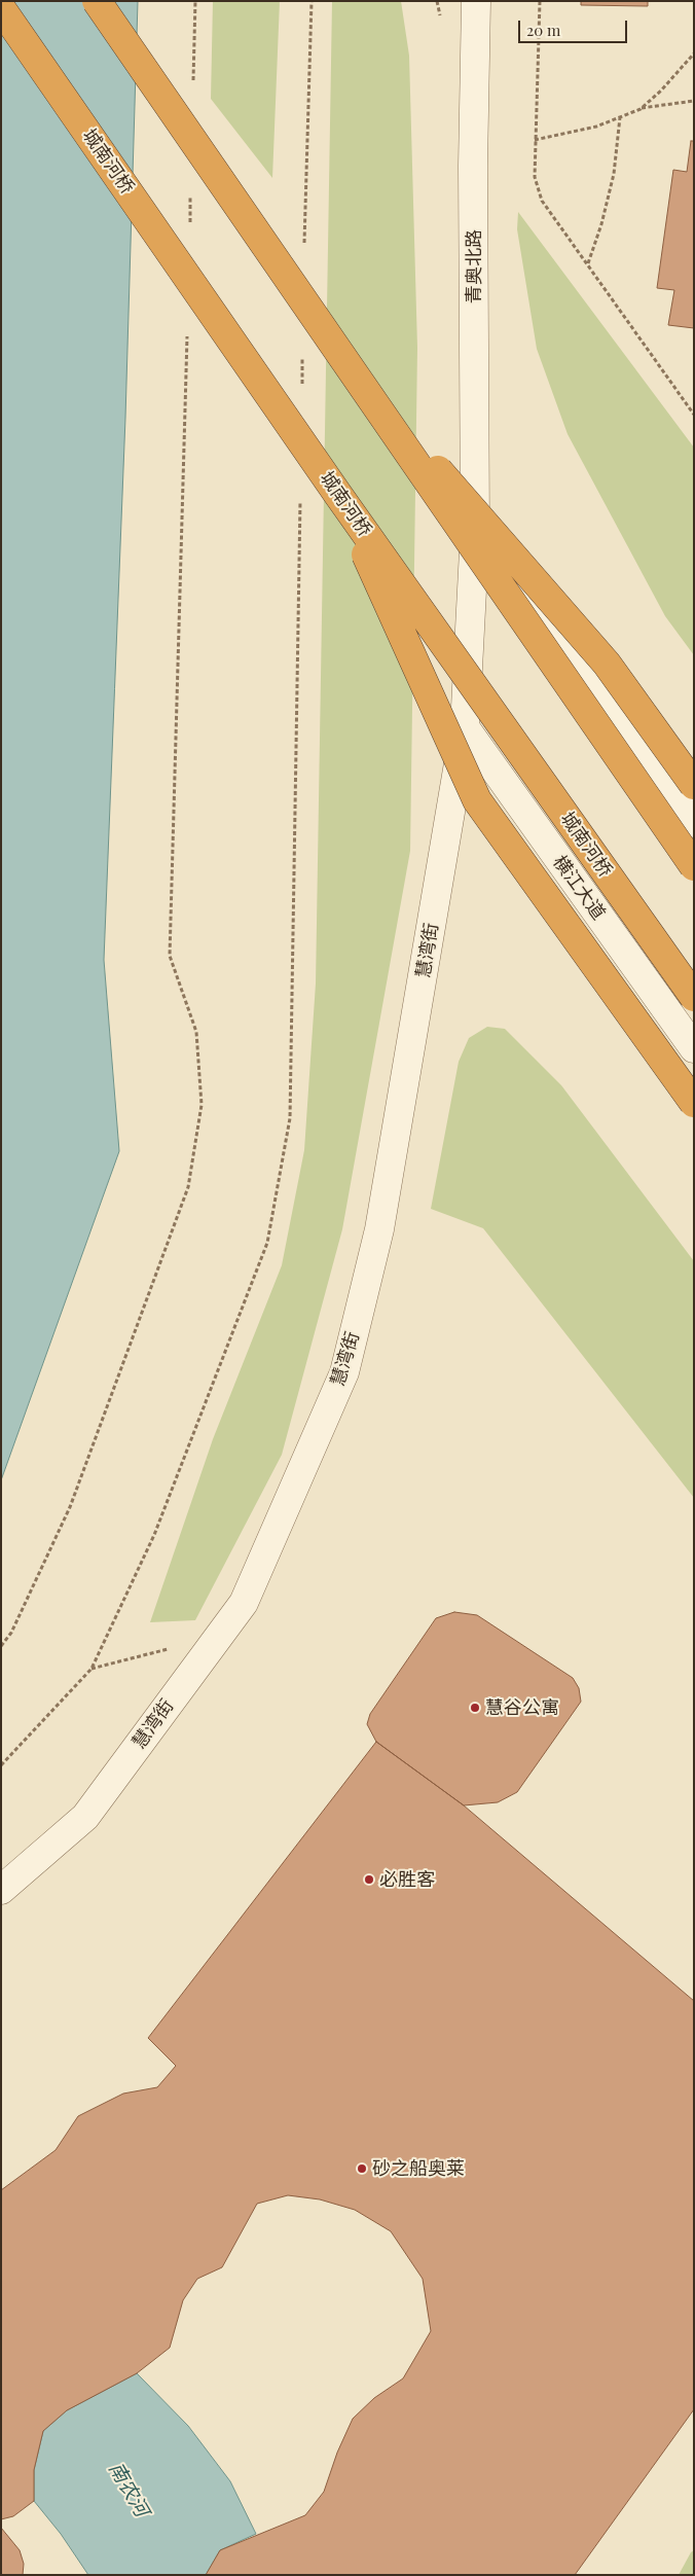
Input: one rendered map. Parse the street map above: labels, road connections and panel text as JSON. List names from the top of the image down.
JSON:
{
  "streets": {
    "highway": ["城南河桥"],
    "street": ["青奥北路", "横江大道", "慧湾街"]
  },
  "crossings": [
    ["青奥北路", "横江大道"],
    ["青奥北路", "慧湾街"],
    ["横江大道", "慧湾街"]
  ],
  "water": ["南农河"],
  "places": ["慧谷公寓", "必胜客", "砂之船奥莱"],
  "scale_bar": "20 m"
}
